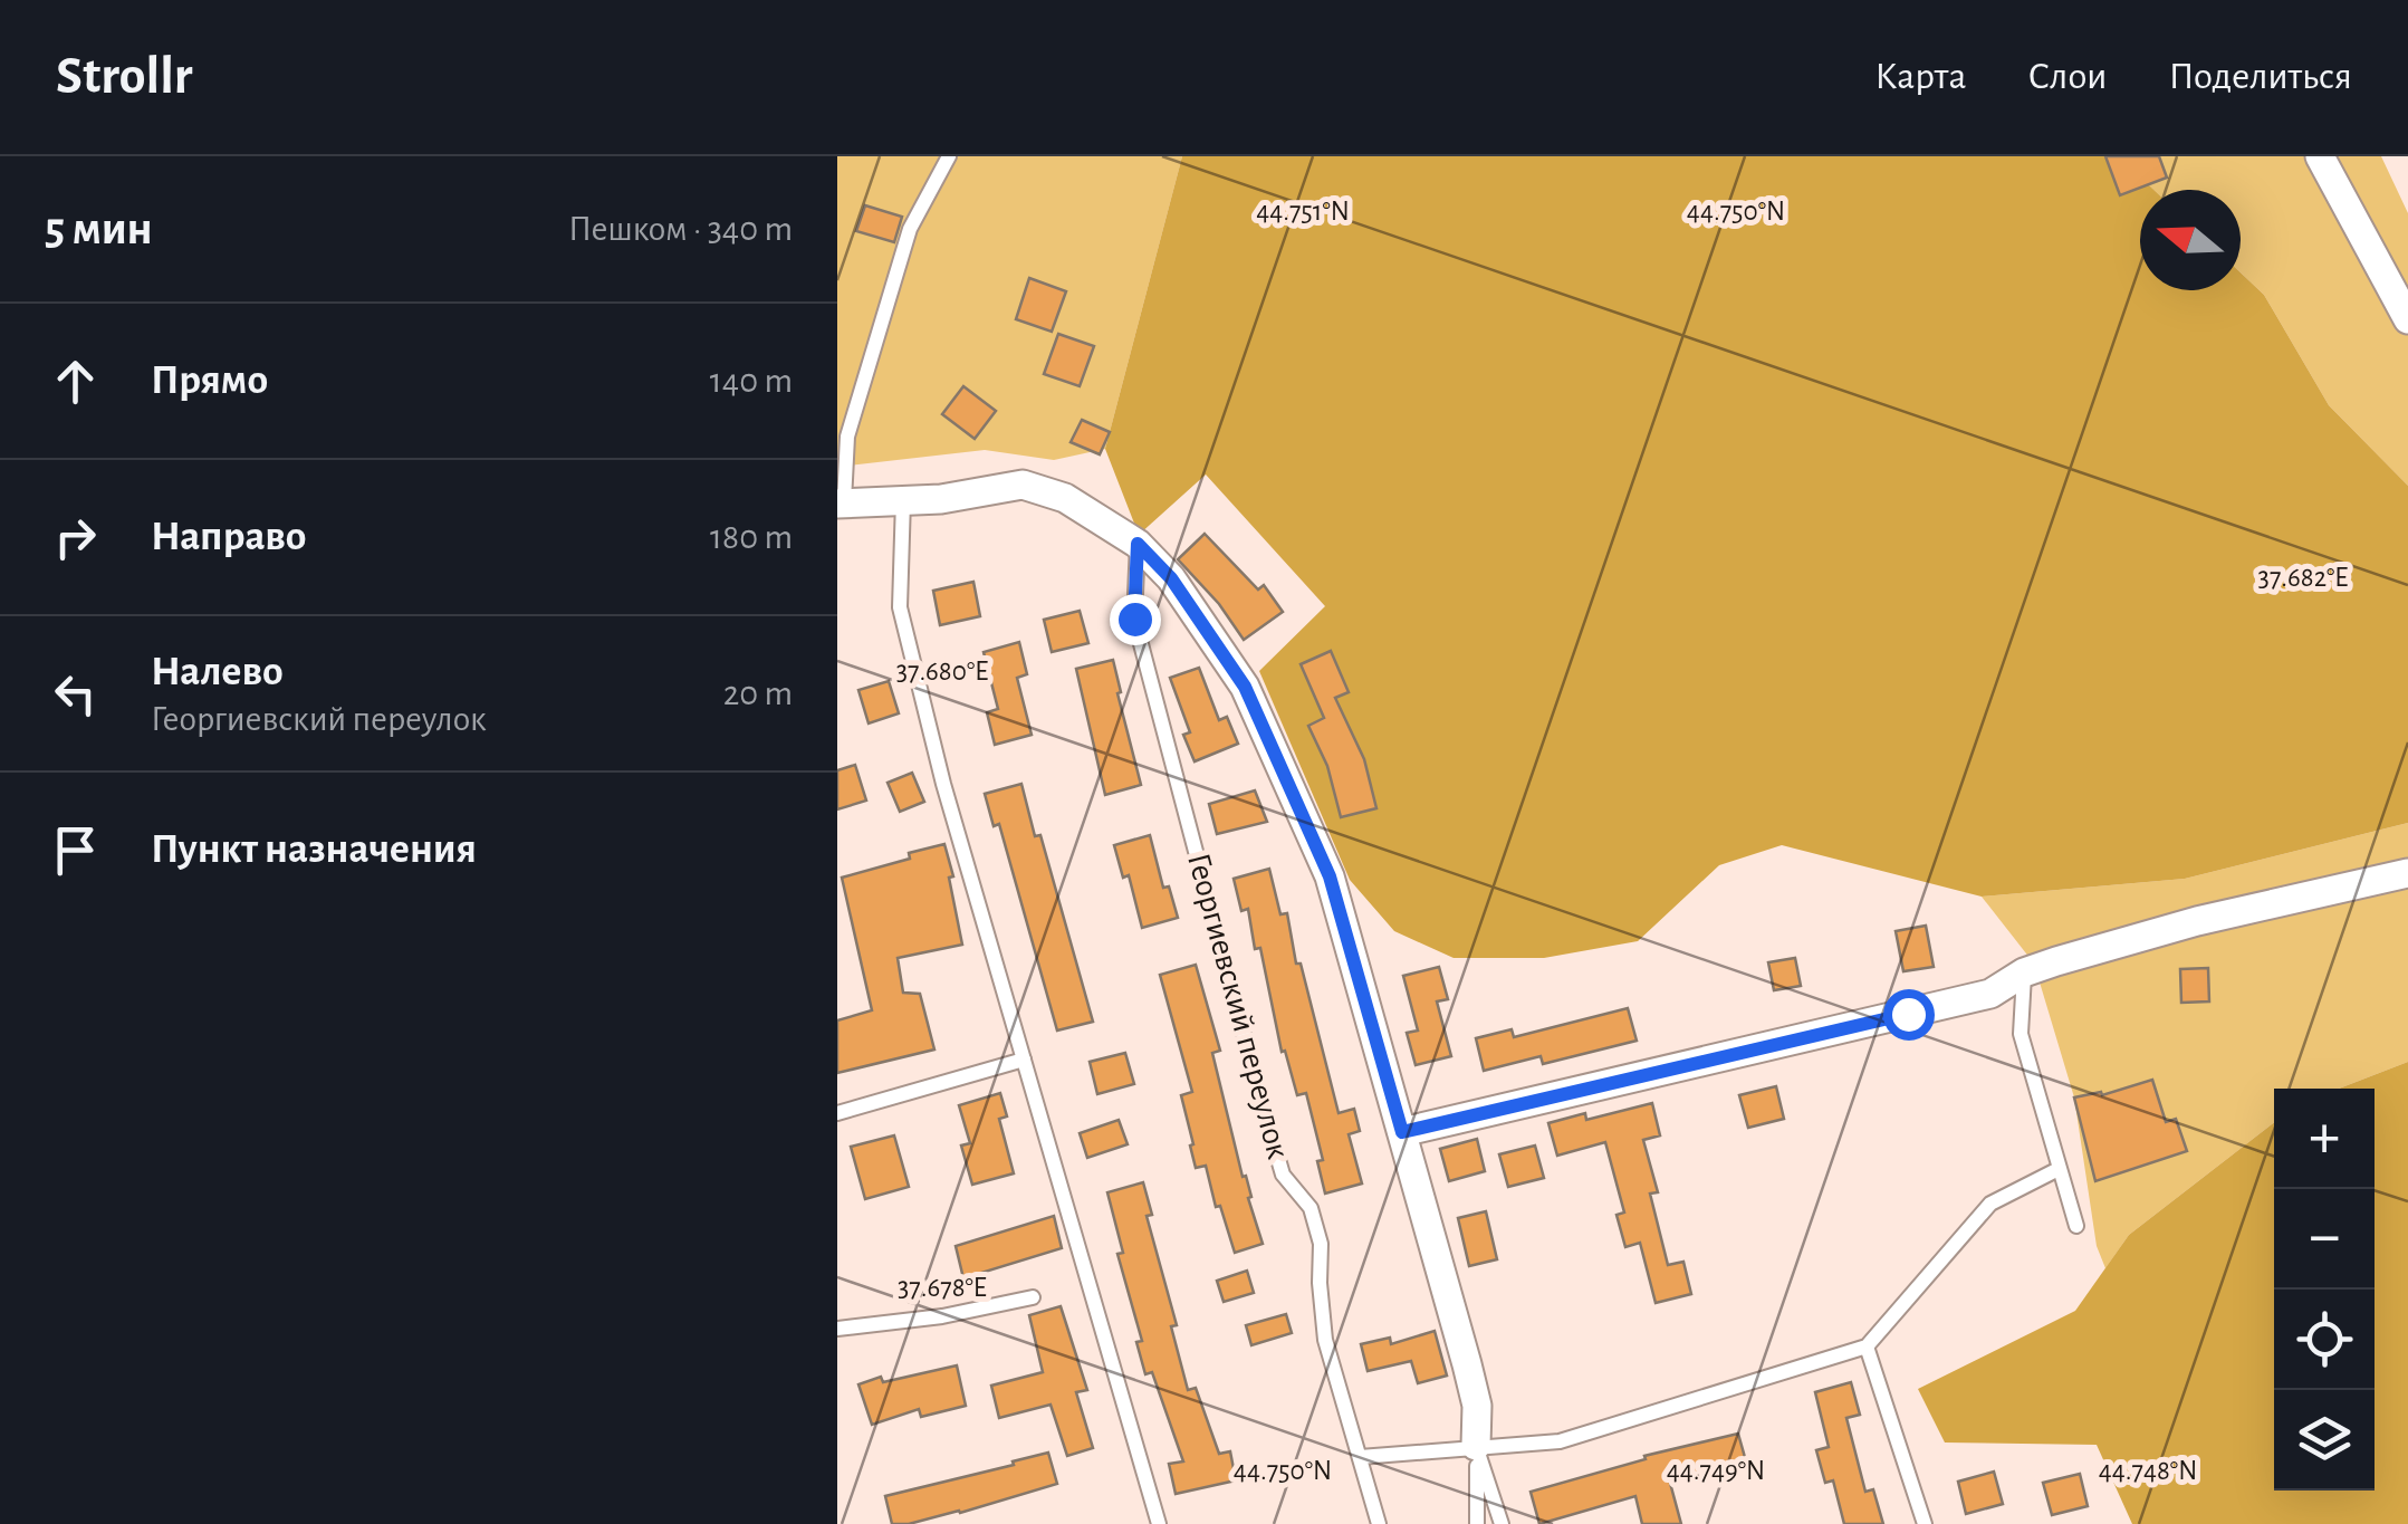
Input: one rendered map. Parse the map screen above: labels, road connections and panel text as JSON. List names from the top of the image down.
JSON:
{
  "streets": {
    "lane": ["Георгиевский переулок"]
  },
  "north": "left",
  "page": {
    "header": "Strollr",
    "nav": ["Карта", "Слои", "Поделиться"],
    "heading": ["5 мин", "Пешком · 340 m"],
    "list": [
      ["Прямо", "140 m"],
      ["Направо", "180 m"],
      ["Налево", "Георгиевский переулок", "20 m"],
      "Пункт назначения"
    ],
    "map_buttons": ["+", "−"]
  },
  "coordinates": [
    "44.751°N",
    "44.750°N",
    "37.682°E",
    "37.680°E",
    "37.678°E",
    "44.749°N",
    "44.748°N"
  ]
}
